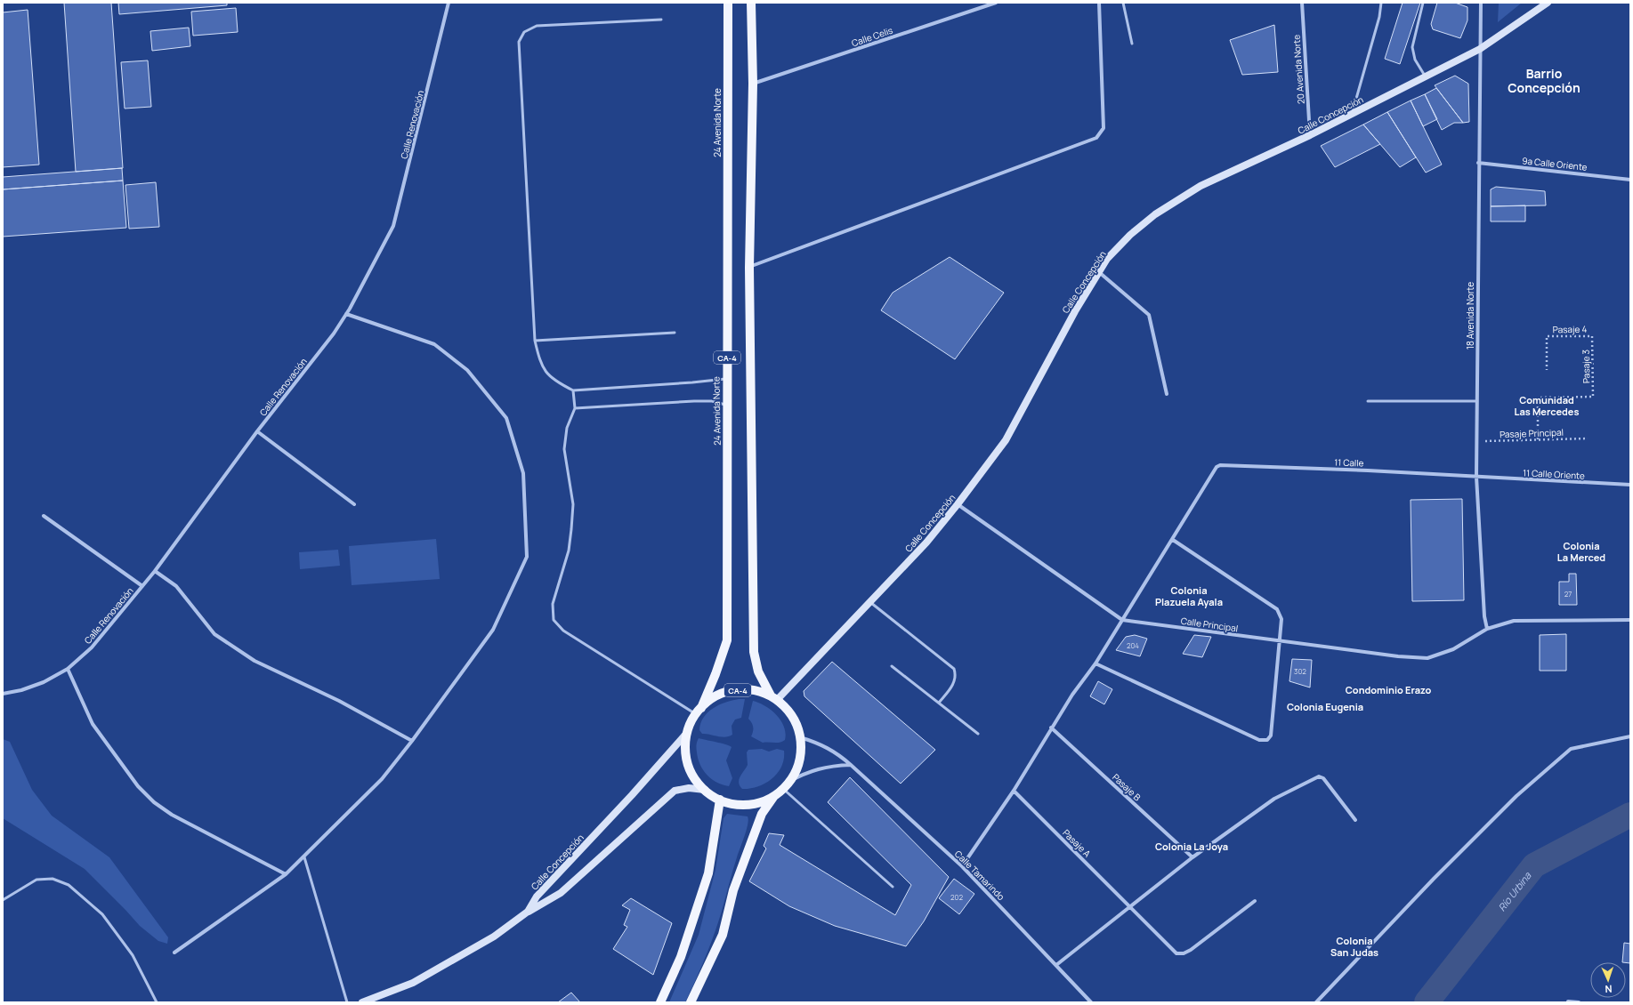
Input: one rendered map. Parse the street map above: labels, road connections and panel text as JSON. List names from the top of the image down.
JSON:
{
  "streets": {
    "main road": ["24 Avenida Norte", "CA-4"],
    "street": [
      "Calle Celis",
      "20 Avenida Norte",
      "Calle Concepción",
      "Calle Renovación",
      "9a Calle Oriente",
      "18 Avenida Norte",
      "11 Calle",
      "11 Calle Oriente",
      "Calle Principal",
      "Pasaje B",
      "Pasaje A",
      "Calle Tamarindo"
    ],
    "path": ["Pasaje 4", "Pasaje 3", "Pasaje Principal"]
  },
  "crossings": [
    ["Calle Celis", "CA-4"],
    ["20 Avenida Norte", "Calle Concepción"],
    ["Calle Concepción", "24 Avenida Norte"],
    ["Calle Concepción", "18 Avenida Norte"],
    ["Calle Concepción", "CA-4"],
    ["Calle Concepción", "Calle Principal"],
    ["Calle Concepción", "Calle Tamarindo"],
    ["24 Avenida Norte", "CA-4"],
    ["24 Avenida Norte", "Calle Tamarindo"],
    ["9a Calle Oriente", "18 Avenida Norte"],
    ["18 Avenida Norte", "Pasaje Principal"],
    ["18 Avenida Norte", "11 Calle"],
    ["18 Avenida Norte", "11 Calle Oriente"],
    ["18 Avenida Norte", "Calle Principal"],
    ["Pasaje 4", "Pasaje 3"],
    ["CA-4", "Calle Tamarindo"],
    ["Pasaje 3", "Pasaje Principal"],
    ["11 Calle", "11 Calle Oriente"]
  ],
  "districts": [
    "Barrio Concepción",
    "Comunidad Las Mercedes",
    "Colonia La Merced",
    "Colonia Plazuela Ayala",
    "Condominio Erazo",
    "Colonia Eugenia",
    "Colonia La Joya",
    "Colonia San Judas"
  ],
  "water": ["Río Urbina"],
  "house_numbers": [
    "27",
    "204",
    "302",
    "202"
  ],
  "north": "bottom"
}
